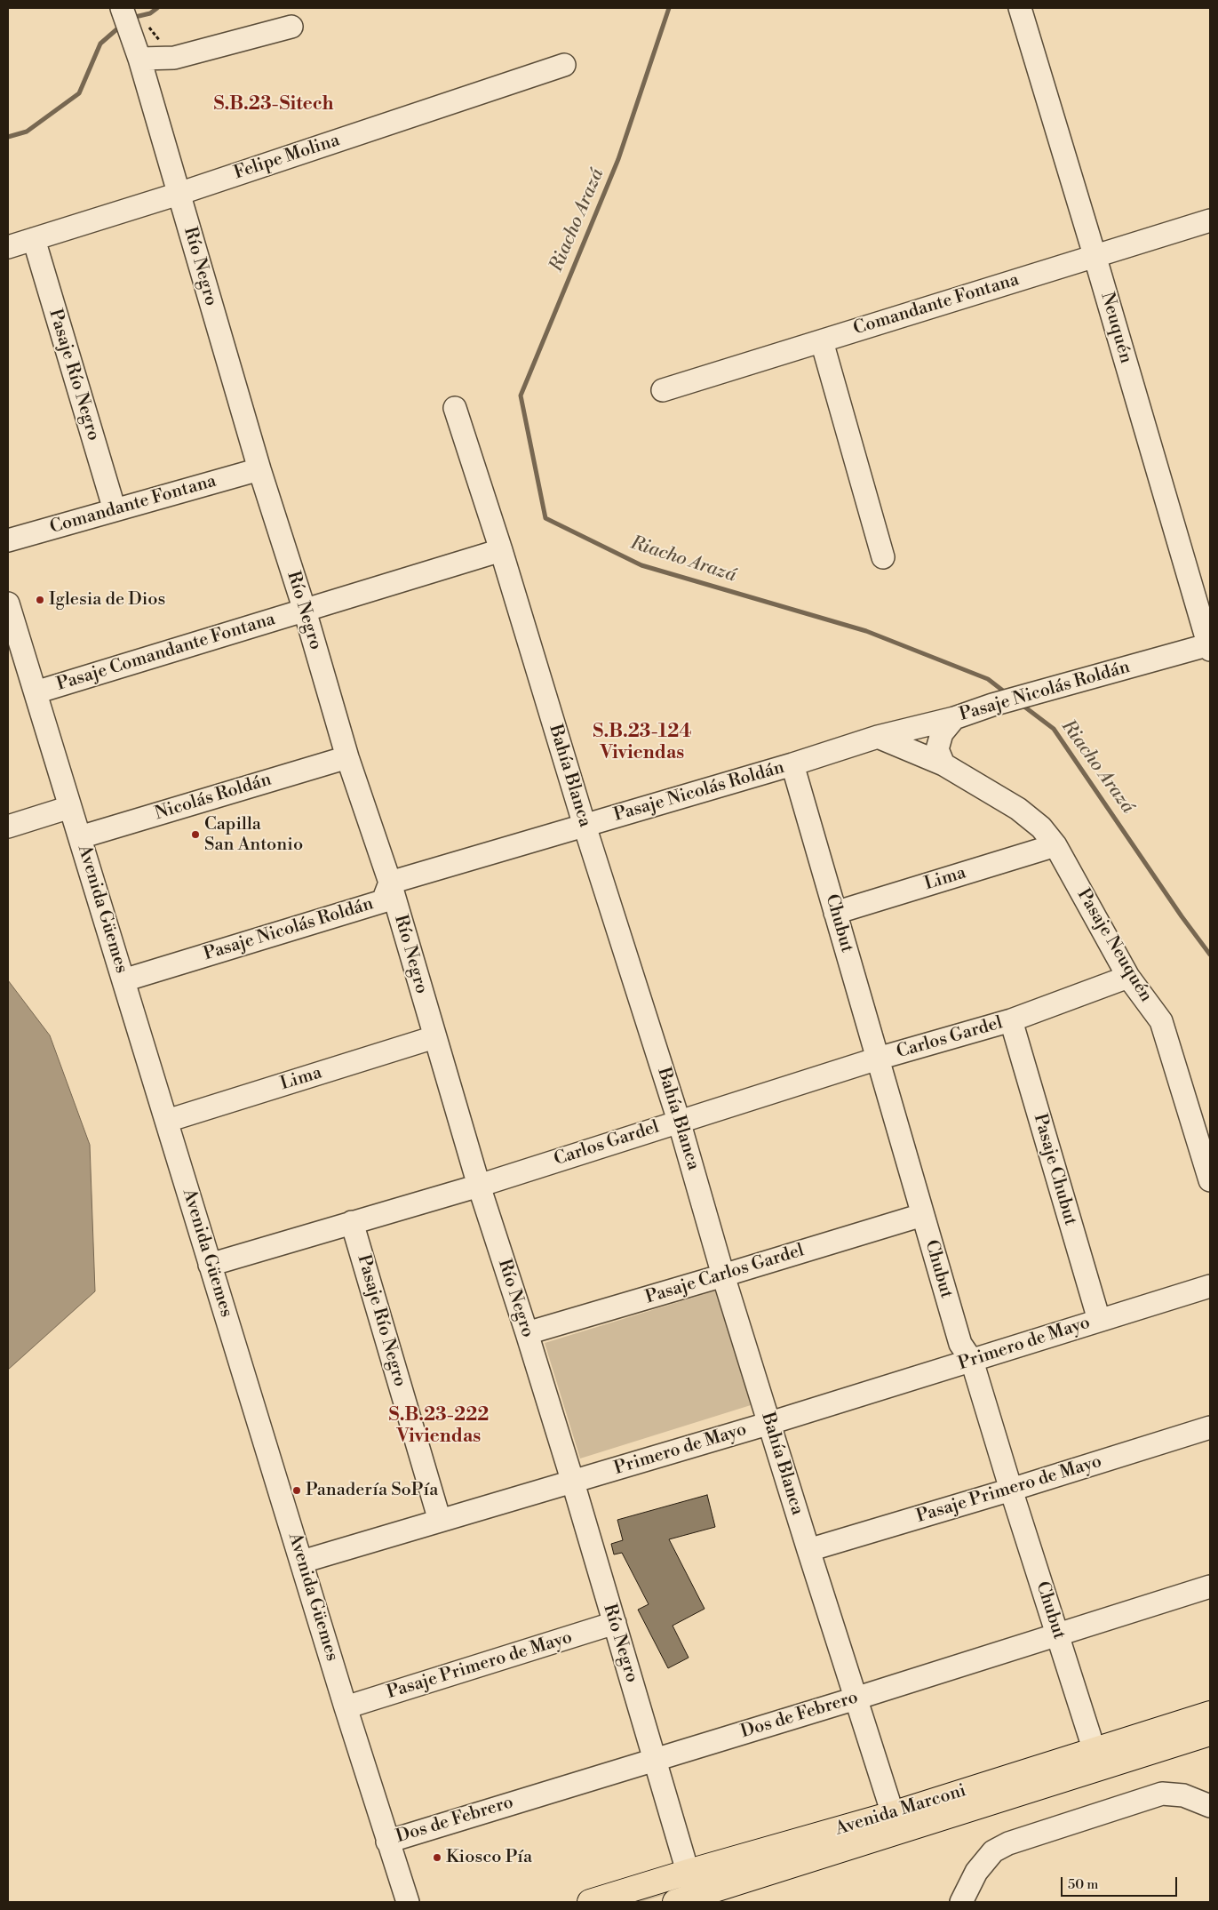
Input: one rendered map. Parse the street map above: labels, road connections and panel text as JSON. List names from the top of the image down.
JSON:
{
  "streets": {
    "main road": ["Avenida Marconi"],
    "street": [
      "Felipe Molina",
      "Río Negro",
      "Comandante Fontana",
      "Neuquén",
      "Pasaje Río Negro",
      "Pasaje Comandante Fontana",
      "Pasaje Nicolás Roldán",
      "Bahía Blanca",
      "Nicolás Roldán",
      "Lima",
      "Avenida Güemes",
      "Chubut",
      "Pasaje Neuquén",
      "Carlos Gardel",
      "Pasaje Chubut",
      "Pasaje Carlos Gardel",
      "Primero de Mayo",
      "Pasaje Primero de Mayo",
      "Dos de Febrero"
    ]
  },
  "crossings": [
    ["Felipe Molina", "Río Negro"],
    ["Felipe Molina", "Pasaje Río Negro"],
    ["Río Negro", "Comandante Fontana"],
    ["Río Negro", "Pasaje Comandante Fontana"],
    ["Río Negro", "Pasaje Nicolás Roldán"],
    ["Río Negro", "Nicolás Roldán"],
    ["Río Negro", "Lima"],
    ["Río Negro", "Carlos Gardel"],
    ["Río Negro", "Pasaje Carlos Gardel"],
    ["Río Negro", "Primero de Mayo"],
    ["Río Negro", "Pasaje Primero de Mayo"],
    ["Río Negro", "Dos de Febrero"],
    ["Río Negro", "Avenida Marconi"],
    ["Comandante Fontana", "Neuquén"],
    ["Comandante Fontana", "Pasaje Río Negro"],
    ["Neuquén", "Pasaje Nicolás Roldán"],
    ["Pasaje Río Negro", "Carlos Gardel"],
    ["Pasaje Río Negro", "Primero de Mayo"],
    ["Pasaje Comandante Fontana", "Bahía Blanca"],
    ["Pasaje Comandante Fontana", "Avenida Güemes"],
    ["Pasaje Nicolás Roldán", "Bahía Blanca"],
    ["Pasaje Nicolás Roldán", "Avenida Güemes"],
    ["Pasaje Nicolás Roldán", "Chubut"],
    ["Pasaje Nicolás Roldán", "Pasaje Neuquén"],
    ["Bahía Blanca", "Carlos Gardel"],
    ["Bahía Blanca", "Pasaje Carlos Gardel"],
    ["Bahía Blanca", "Primero de Mayo"],
    ["Bahía Blanca", "Pasaje Primero de Mayo"],
    ["Bahía Blanca", "Dos de Febrero"],
    ["Bahía Blanca", "Avenida Marconi"],
    ["Nicolás Roldán", "Avenida Güemes"],
    ["Lima", "Avenida Güemes"],
    ["Lima", "Chubut"],
    ["Lima", "Pasaje Neuquén"],
    ["Avenida Güemes", "Carlos Gardel"],
    ["Avenida Güemes", "Primero de Mayo"],
    ["Avenida Güemes", "Pasaje Primero de Mayo"],
    ["Avenida Güemes", "Dos de Febrero"],
    ["Chubut", "Carlos Gardel"],
    ["Chubut", "Pasaje Carlos Gardel"],
    ["Chubut", "Primero de Mayo"],
    ["Chubut", "Pasaje Primero de Mayo"],
    ["Chubut", "Dos de Febrero"],
    ["Chubut", "Avenida Marconi"],
    ["Pasaje Neuquén", "Carlos Gardel"],
    ["Carlos Gardel", "Pasaje Chubut"],
    ["Pasaje Chubut", "Primero de Mayo"]
  ],
  "districts": ["S.B.23-Sitech", "S.B.23-124 Viviendas", "S.B.23-222 Viviendas"],
  "water": ["Riacho Arazá"],
  "places": [
    "Iglesia de Dios",
    "Capilla San Antonio",
    "Panadería SoPía",
    "Kiosco Pía"
  ],
  "scale_bar": "50 m"
}
